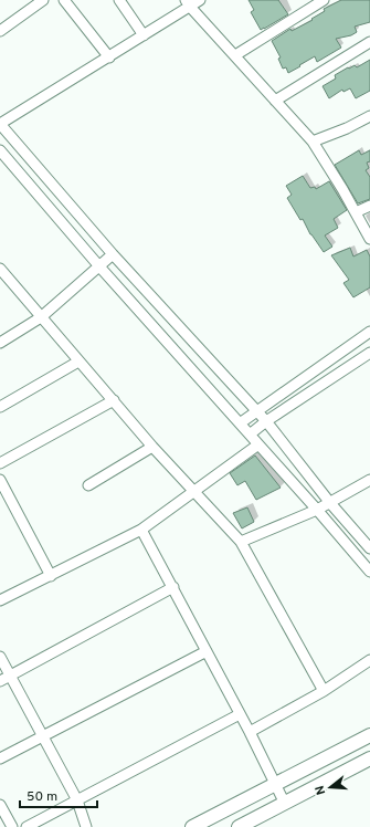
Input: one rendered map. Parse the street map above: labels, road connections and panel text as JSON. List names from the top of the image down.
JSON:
{
  "scale_bar": "50 m",
  "north": "left"
}
